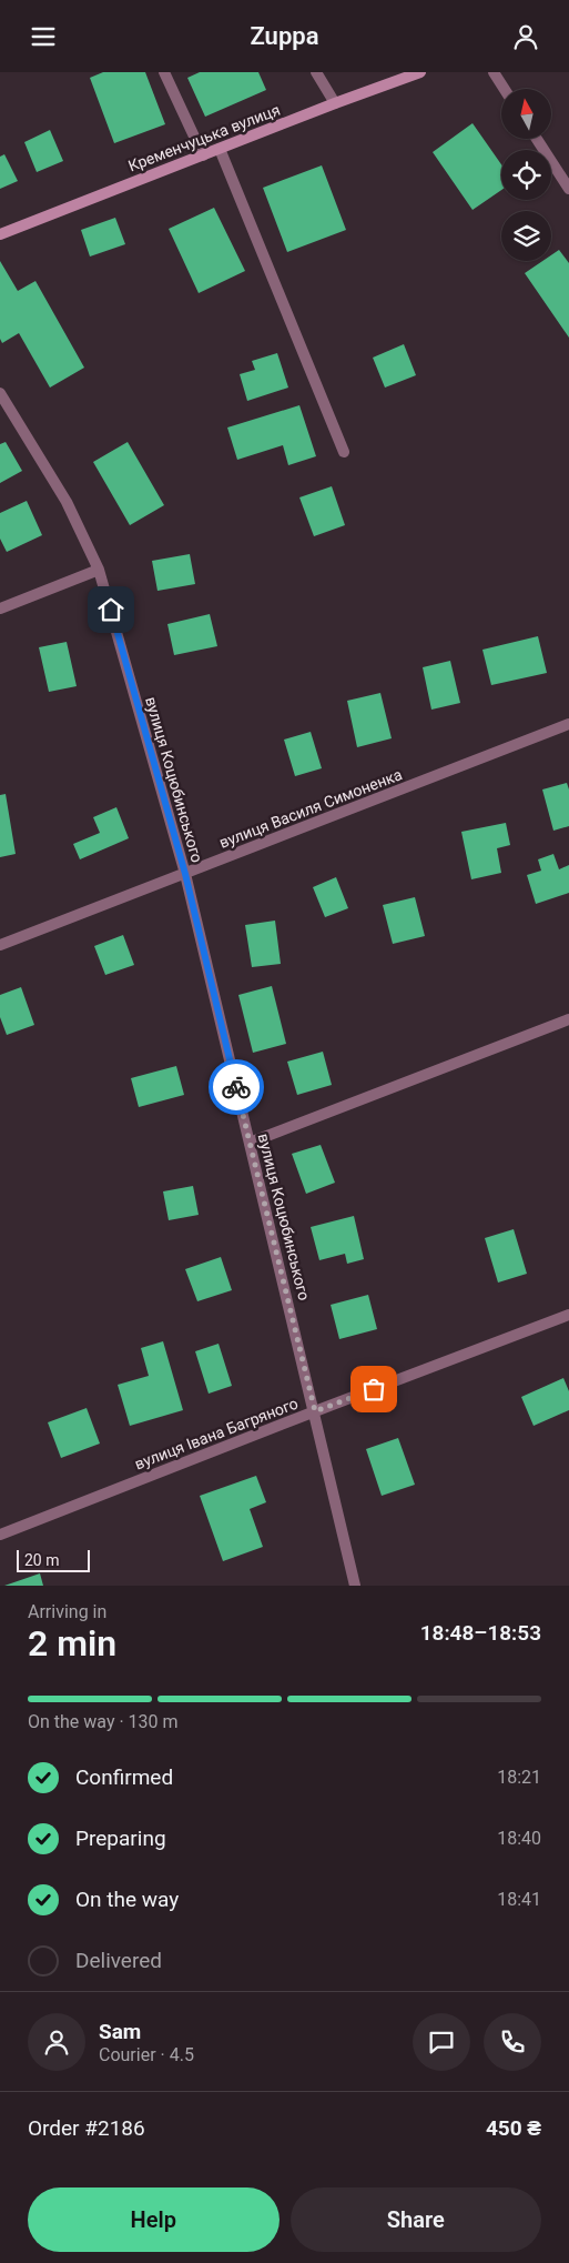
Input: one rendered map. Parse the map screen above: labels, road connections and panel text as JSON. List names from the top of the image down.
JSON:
{
  "streets": {
    "street": [
      "Кременчуцька вулиця",
      "вулиця Коцюбинського",
      "вулиця Василя Симоненка",
      "вулиця Івана Багряного"
    ]
  },
  "crossings": [
    ["вулиця Коцюбинського", "вулиця Василя Симоненка"],
    ["вулиця Коцюбинського", "вулиця Івана Багряного"]
  ],
  "scale_bar": "20 m",
  "north": "top",
  "page": {
    "header": "Zuppa",
    "scale": "20 m",
    "heading": ["2 min", "Arriving in", "18:48–18:53"],
    "panel": [
      "Sam",
      "Courier · 4.5",
      "Order #2186",
      "450 ₴"
    ],
    "bar": "On the way · 130 m",
    "list": [
      ["Confirmed", "18:21"],
      ["Preparing", "18:40"],
      ["On the way", "18:41"],
      "Delivered"
    ],
    "buttons": ["Help", "Share"]
  }
}
